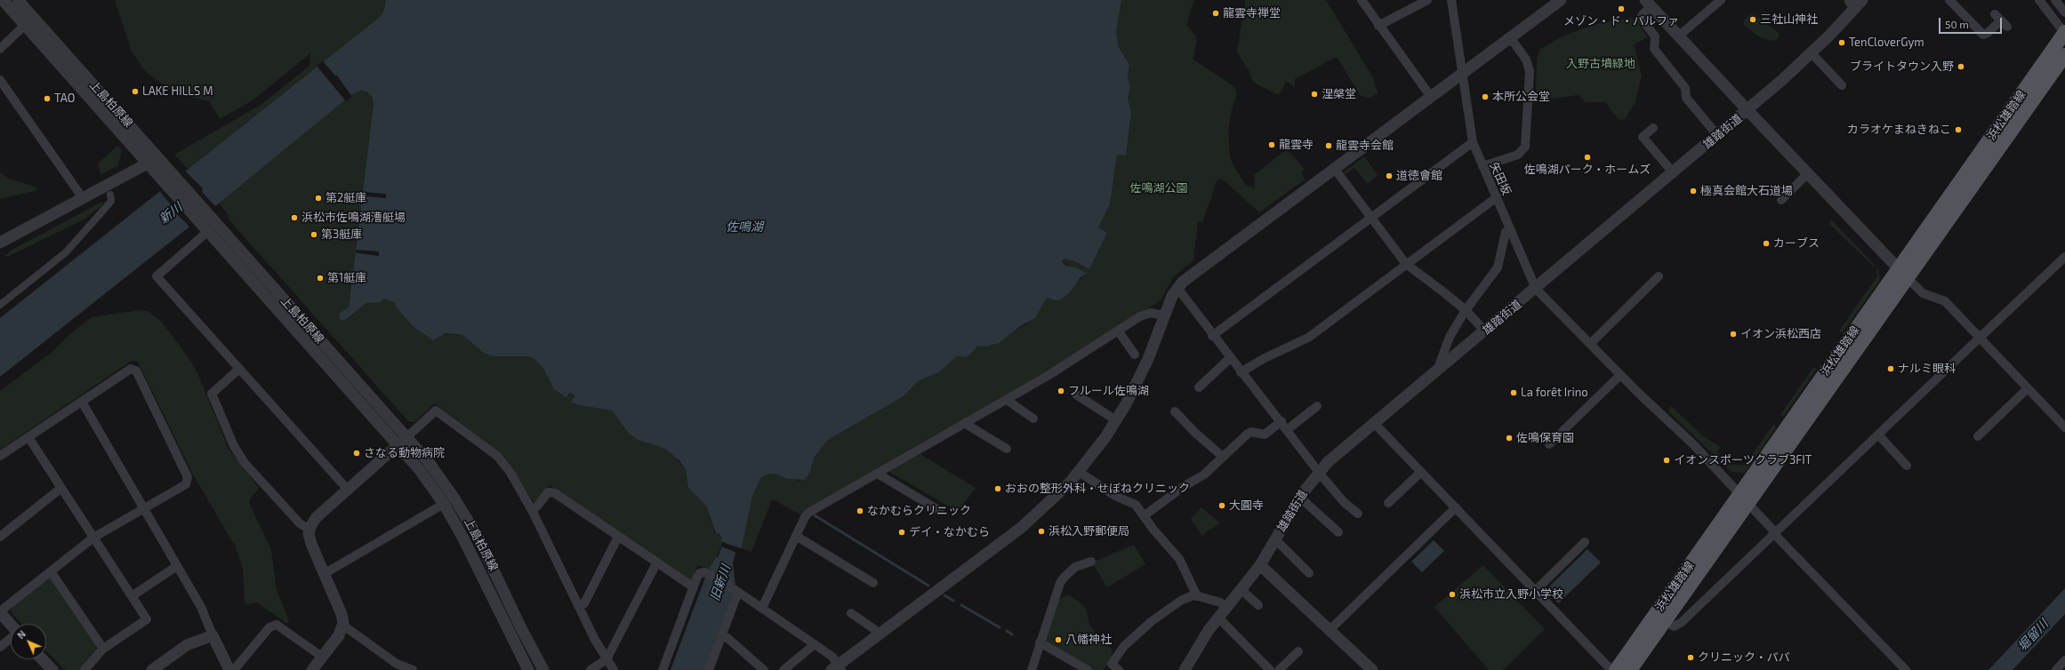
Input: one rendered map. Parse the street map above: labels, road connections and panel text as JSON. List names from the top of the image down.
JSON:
{
  "streets": {
    "main road": ["浜松雄踏線"],
    "street": ["上島柏原線", "雄踏街道", "矢田坂"]
  },
  "crossings": [
    ["雄踏街道", "矢田坂"]
  ],
  "water": [
    "新川",
    "佐鳴湖",
    "旧新川",
    "堀留川"
  ],
  "parks": ["入野古墳緑地", "佐鳴湖公園"],
  "places": [
    "メゾン・ド・パルファ",
    "龍雲寺禅堂",
    "三社山神社",
    "TenCloverGym",
    "ブライトタウン入野",
    "LAKE HILLS M",
    "涅槃堂",
    "本所公会堂",
    "TAO",
    "カラオケまねきねこ",
    "龍雲寺",
    "龍雲寺会館",
    "佐鳴湖パーク・ホームズ",
    "道徳會館",
    "極真会館大石道場",
    "第2艇庫",
    "浜松市佐鳴湖漕艇場",
    "第3艇庫",
    "カーブス",
    "第1艇庫",
    "イオン浜松西店",
    "ナルミ眼科",
    "フルール佐鳴湖",
    "La forêt Irino",
    "佐鳴保育園",
    "さなる動物病院",
    "イオンスポーツクラブ3FIT",
    "おおの整形外科・せぼねクリニック",
    "大圓寺",
    "なかむらクリニック",
    "浜松入野郵便局",
    "デイ・なかむら",
    "浜松市立入野小学校",
    "八幡神社",
    "クリニック・パパ"
  ],
  "scale_bar": "50 m",
  "north": "top left"
}
